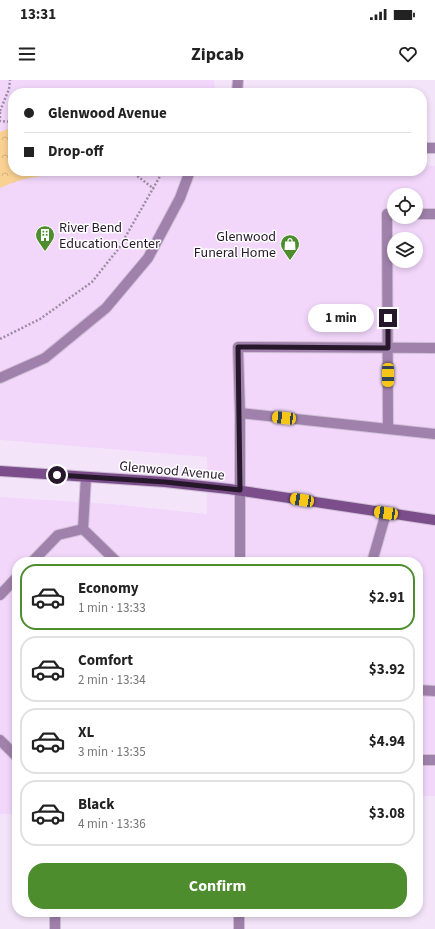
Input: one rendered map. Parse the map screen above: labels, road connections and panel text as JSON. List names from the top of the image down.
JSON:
{
  "streets": {
    "street": ["Glenwood Avenue"]
  },
  "places": {
    "building": ["River Bend Education Center"],
    "shop": ["Glenwood Funeral Home"]
  },
  "page": {
    "status": "13:31",
    "header": "Zipcab",
    "banner": ["Glenwood Avenue", "Drop-off"],
    "bubble": "1 min",
    "list": [
      {
        "name": "Economy",
        "note": "1 min · 13:33",
        "value": "$2.91"
      },
      {
        "name": "Comfort",
        "note": "2 min · 13:34",
        "value": "$3.92"
      },
      {
        "name": "XL",
        "note": "3 min · 13:35",
        "value": "$4.94"
      },
      {
        "name": "Black",
        "note": "4 min · 13:36",
        "value": "$3.08"
      }
    ],
    "buttons": "Confirm"
  }
}
